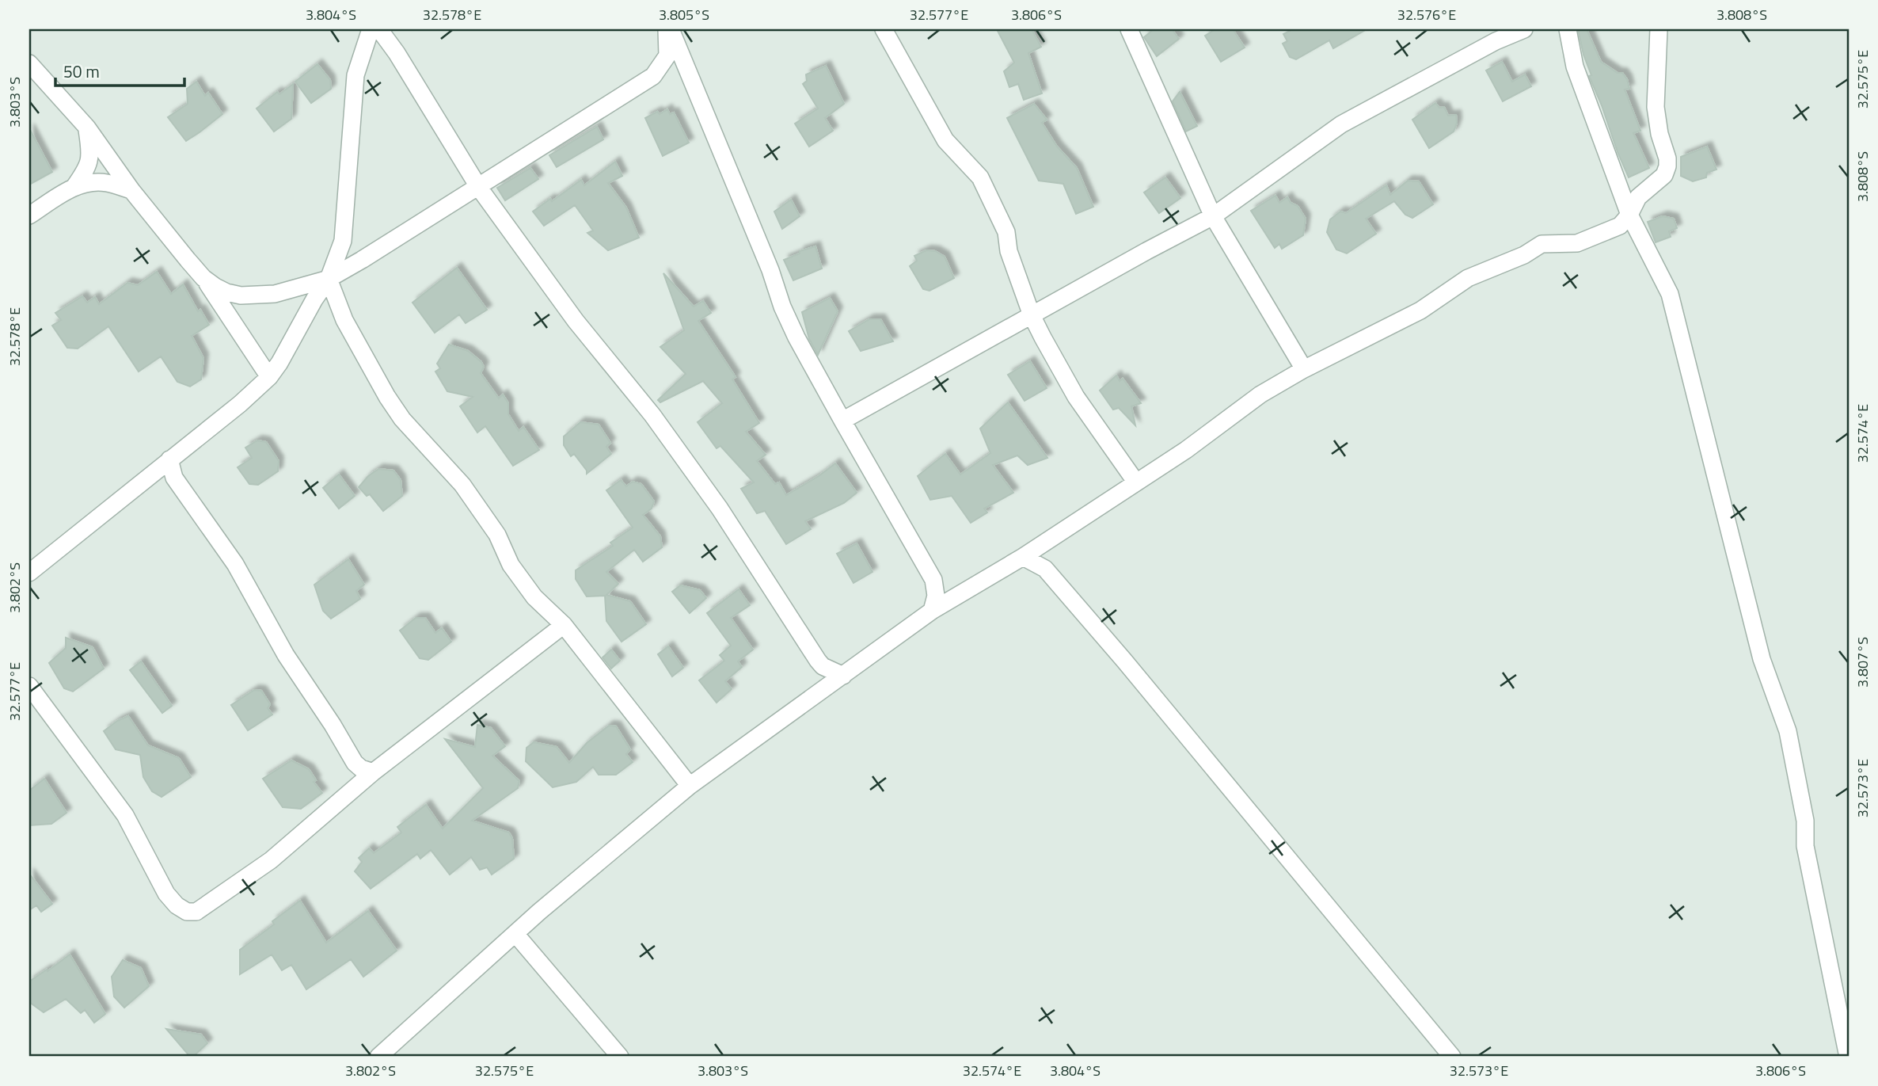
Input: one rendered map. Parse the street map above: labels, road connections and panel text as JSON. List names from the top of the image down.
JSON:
{
  "scale_bar": "50 m",
  "coordinates": [
    "3.804°S",
    "32.578°E",
    "3.805°S",
    "32.577°E",
    "3.806°S",
    "32.576°E",
    "3.808°S",
    "32.575°E",
    "3.803°S",
    "32.574°E",
    "3.802°S",
    "3.807°S",
    "32.573°E"
  ]
}
